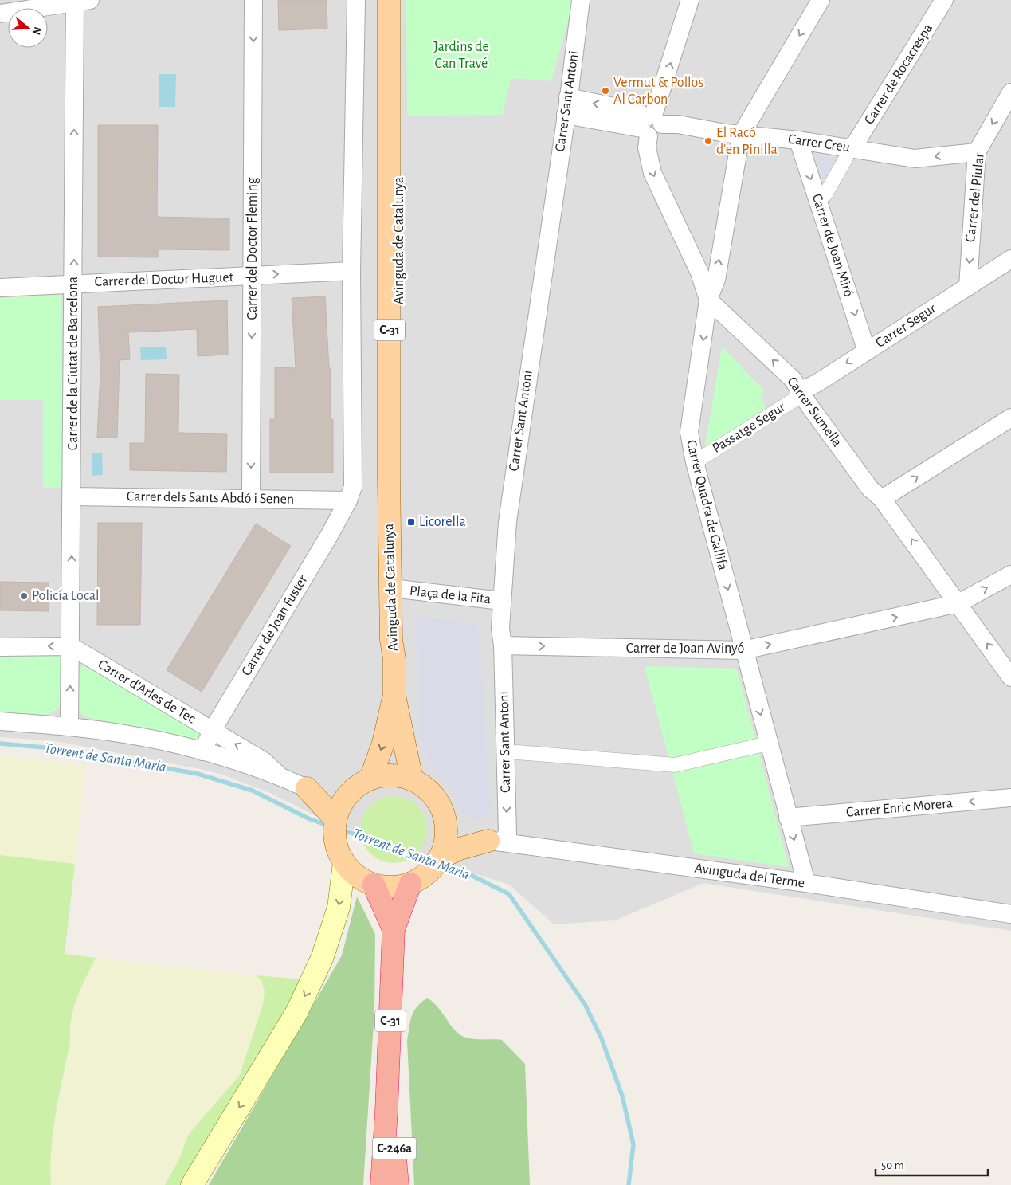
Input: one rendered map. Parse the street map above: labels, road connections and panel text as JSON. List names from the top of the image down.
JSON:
{
  "streets": {
    "highway": ["C-31", "C-246a"],
    "main road": ["Avinguda de Catalunya"],
    "street": [
      "Carrer de Rocacrespa",
      "Carrer Sant Antoni",
      "Carrer Creu",
      "Carrer del Piular",
      "Carrer de Joan Miró",
      "Carrer del Doctor Fleming",
      "Carrer del Doctor Huguet",
      "Carrer Segur",
      "Carrer de la Ciutat de Barcelona",
      "Carrer Sumella",
      "Passatge Segur",
      "Carrer dels Sants Abdó i Senen",
      "Carrer Quadra de Gallifa",
      "Plaça de la Fita",
      "Carrer de Joan Fuster",
      "Carrer de Joan Avinyó",
      "Carrer d'Arles de Tec",
      "Carrer Enric Morera",
      "Avinguda del Terme"
    ]
  },
  "crossings": [
    ["Carrer de Rocacrespa", "Carrer Creu"],
    ["Carrer Sant Antoni", "Carrer Creu"],
    ["Carrer Sant Antoni", "Plaça de la Fita"],
    ["Carrer Sant Antoni", "Carrer de Joan Avinyó"],
    ["Carrer Sant Antoni", "Avinguda del Terme"],
    ["Carrer Creu", "Carrer del Piular"],
    ["Carrer Creu", "Carrer de Joan Miró"],
    ["Carrer Creu", "Carrer Sumella"],
    ["Carrer Creu", "Carrer Quadra de Gallifa"],
    ["Carrer del Piular", "Carrer Segur"],
    ["Avinguda de Catalunya", "C-31"],
    ["Avinguda de Catalunya", "Plaça de la Fita"],
    ["Carrer de Joan Miró", "Carrer Segur"],
    ["Carrer del Doctor Fleming", "Carrer del Doctor Huguet"],
    ["Carrer del Doctor Fleming", "Carrer dels Sants Abdó i Senen"],
    ["Carrer del Doctor Huguet", "Carrer de la Ciutat de Barcelona"],
    ["Carrer Segur", "Carrer Sumella"],
    ["Carrer Segur", "Passatge Segur"],
    ["C-31", "C-246a"],
    ["Carrer de la Ciutat de Barcelona", "Carrer dels Sants Abdó i Senen"],
    ["Carrer de la Ciutat de Barcelona", "Carrer d'Arles de Tec"],
    ["Carrer Sumella", "Passatge Segur"],
    ["Carrer Sumella", "Carrer Quadra de Gallifa"],
    ["Carrer Sumella", "Carrer de Joan Avinyó"],
    ["Passatge Segur", "Carrer Quadra de Gallifa"],
    ["Carrer dels Sants Abdó i Senen", "Carrer de Joan Fuster"],
    ["Carrer Quadra de Gallifa", "Carrer de Joan Avinyó"],
    ["Carrer Quadra de Gallifa", "Carrer Enric Morera"],
    ["Carrer Quadra de Gallifa", "Avinguda del Terme"],
    ["Carrer de Joan Fuster", "Carrer d'Arles de Tec"]
  ],
  "one_way": [
    "Carrer del Piular",
    "Carrer de Joan Miró",
    "Carrer de la Ciutat de Barcelona",
    "Carrer Enric Morera"
  ],
  "water": ["Torrent de Santa Maria"],
  "parks": ["Jardins de Can Travé"],
  "places": {
    "other": ["Vermut & Pollos Al Carbon", "El Racó d'en Pinilla", "Policía Local"],
    "transit": ["Licorella"]
  },
  "scale_bar": "50 m",
  "north": "right"
}
